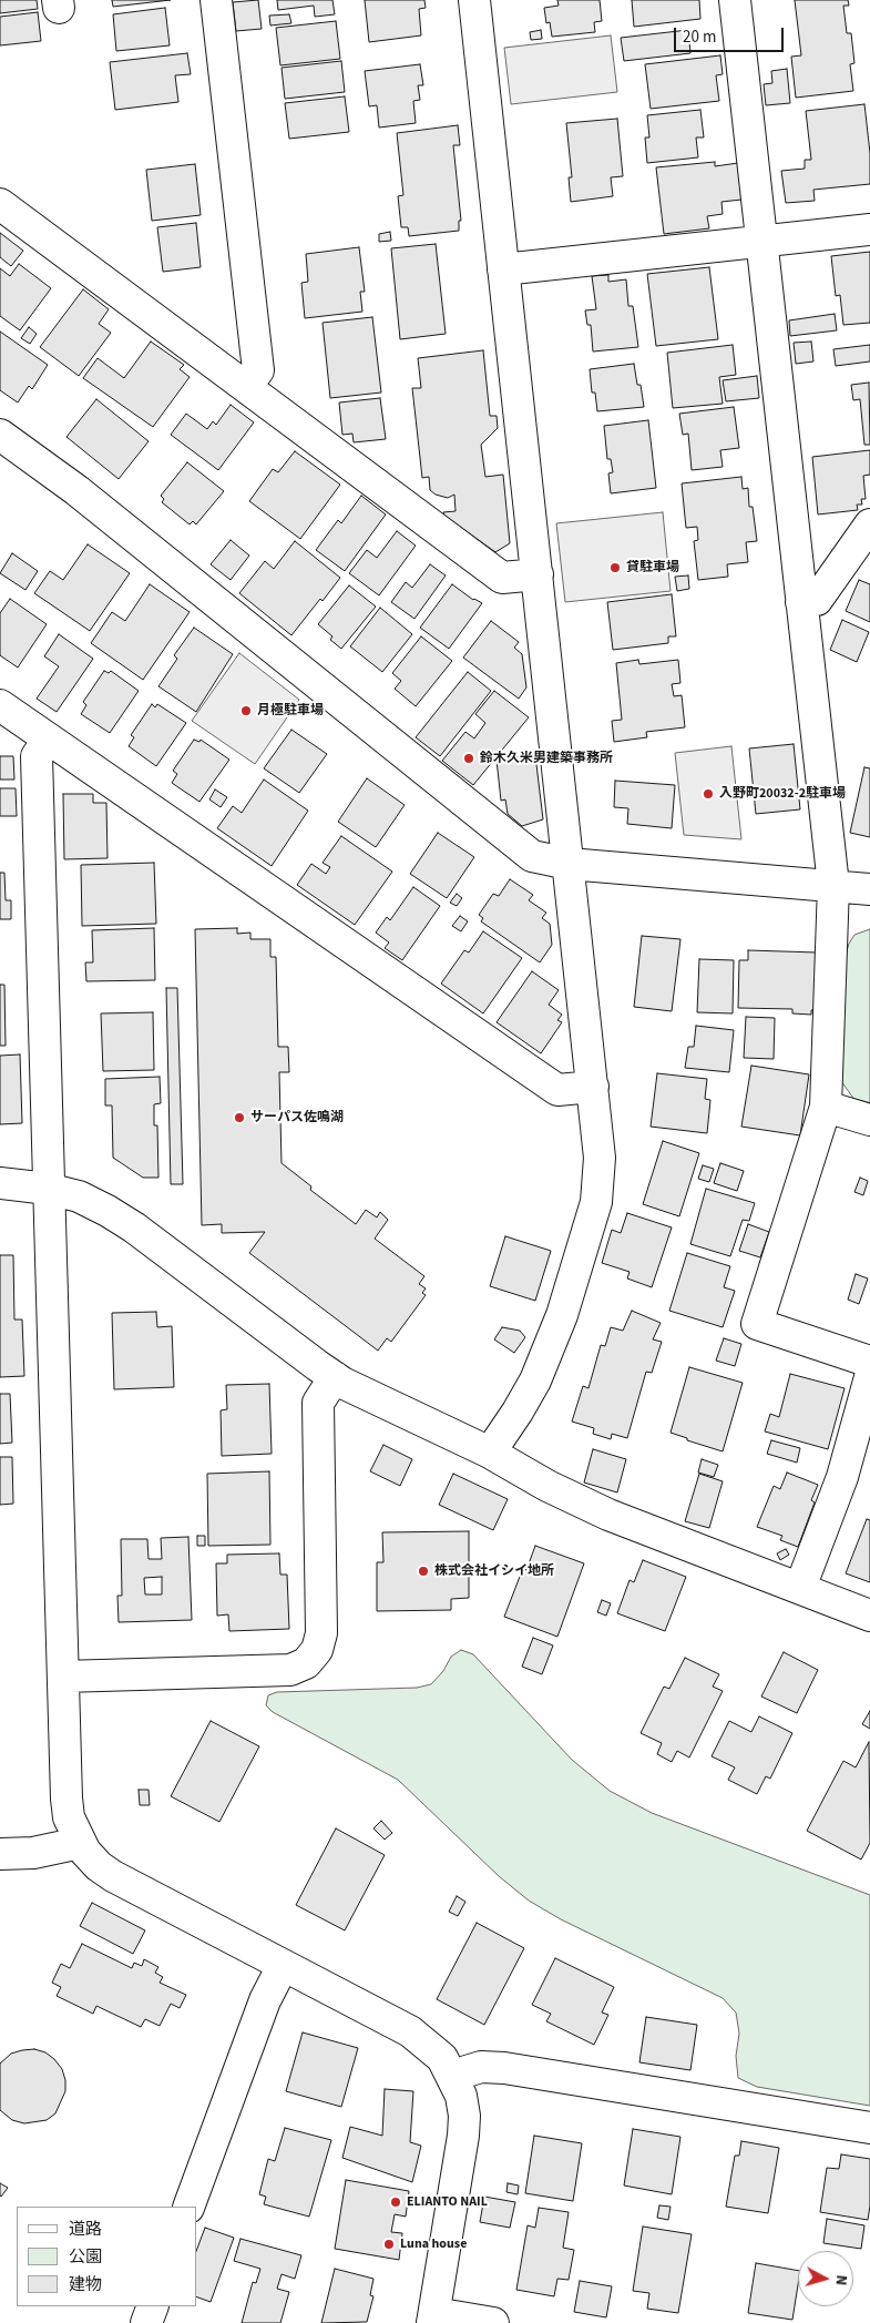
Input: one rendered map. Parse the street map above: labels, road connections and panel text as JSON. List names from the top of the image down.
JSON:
{
  "places": [
    "貸駐車場",
    "月極駐車場",
    "鈴木久米男建築事務所",
    "入野町20032-2駐車場",
    "サーパス佐鳴湖",
    "株式会社イシイ地所",
    "ELIANTO NAIL",
    "Luna house"
  ],
  "legend": ["道路", "公園", "建物"],
  "scale_bar": "20 m",
  "north": "right"
}
